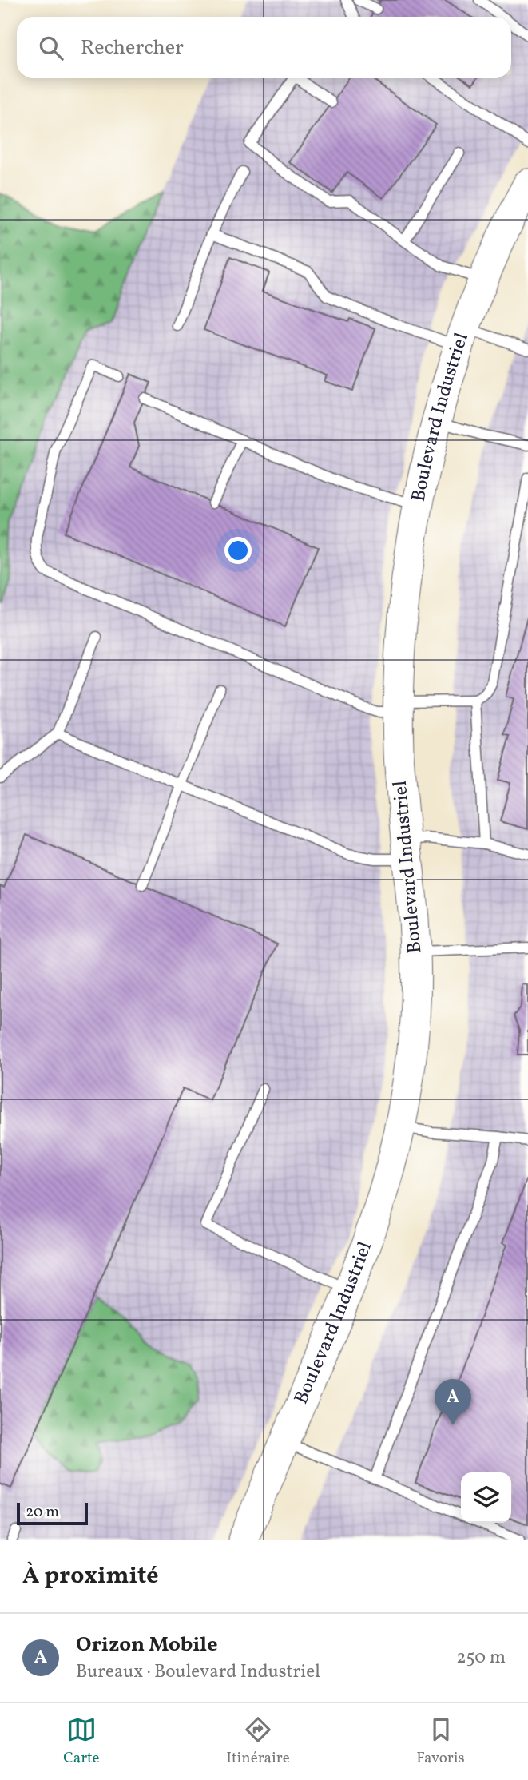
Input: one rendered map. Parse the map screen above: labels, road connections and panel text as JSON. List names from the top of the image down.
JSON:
{
  "streets": {
    "street": ["Boulevard Industriel"]
  },
  "scale_bar": "20 m",
  "page": {
    "search": "Rechercher",
    "pins": "A",
    "scale": "20 m",
    "heading": "À proximité",
    "list": [
      {
        "mark": "A",
        "name": "Orizon Mobile",
        "note": "Bureaux · Boulevard Industriel",
        "value": "250 m"
      }
    ],
    "nav": ["Carte", "Itinéraire", "Favoris"]
  }
}
